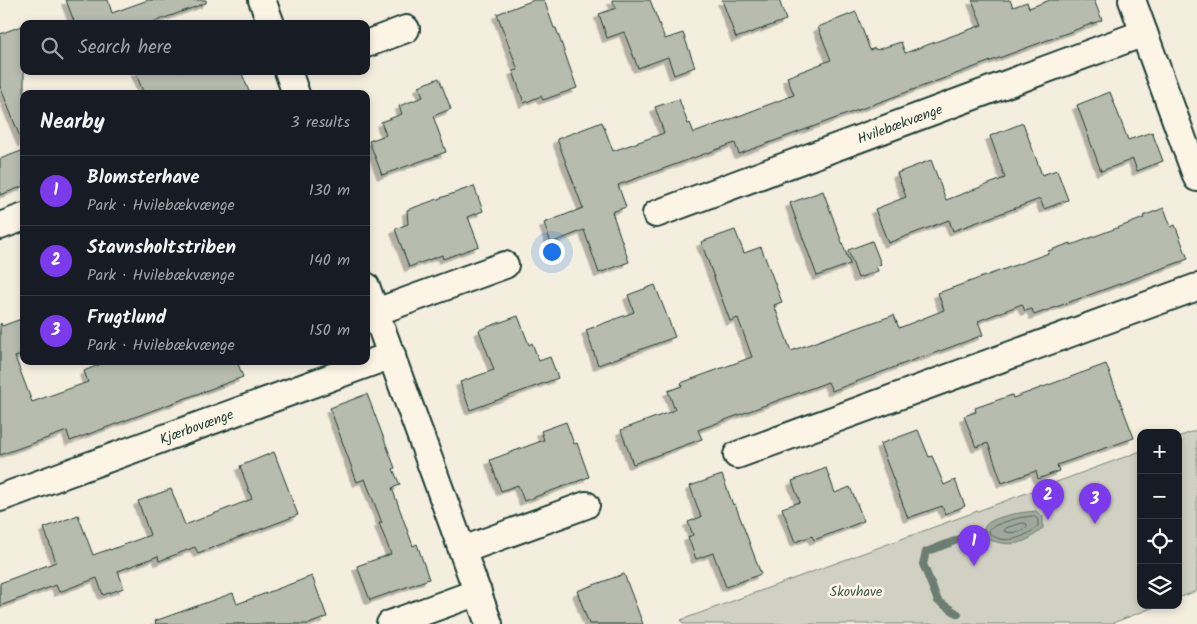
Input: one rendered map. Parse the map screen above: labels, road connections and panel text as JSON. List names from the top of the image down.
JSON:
{
  "streets": {
    "street": ["Hvilebækvænge", "Kjærbovænge"]
  },
  "parks": ["Skovhave"],
  "page": {
    "search": "Search here",
    "heading": ["Nearby", "3 results"],
    "list": [
      {
        "mark": "1",
        "name": "Blomsterhave",
        "note": "Park · Hvilebækvænge",
        "value": "130 m"
      },
      {
        "mark": "2",
        "name": "Stavnsholtstriben",
        "note": "Park · Hvilebækvænge",
        "value": "140 m"
      },
      {
        "mark": "3",
        "name": "Frugtlund",
        "note": "Park · Hvilebækvænge",
        "value": "150 m"
      }
    ],
    "map_buttons": ["+", "−"],
    "pins": ["2", "3", "1"]
  }
}
